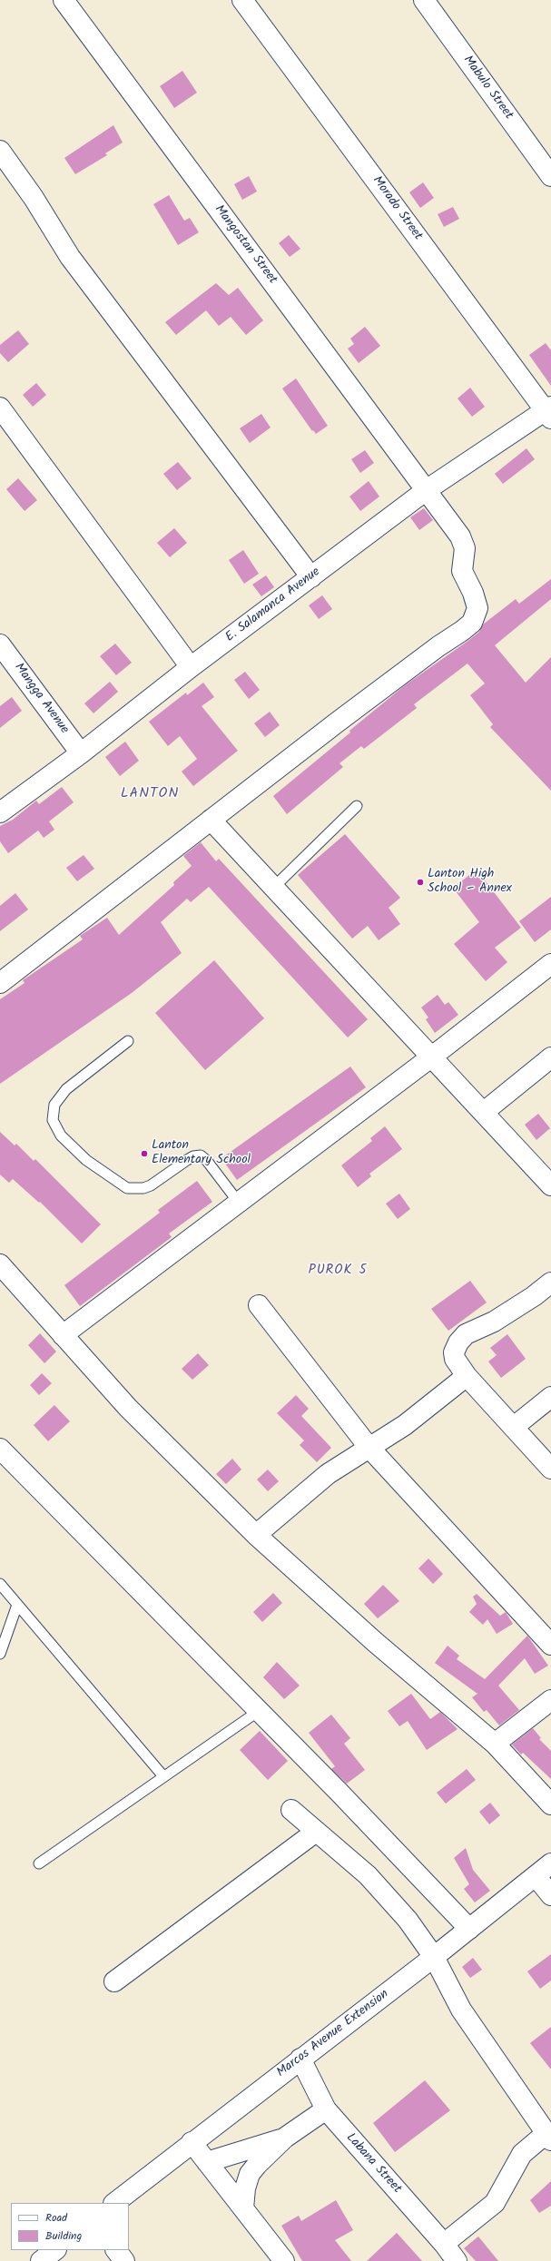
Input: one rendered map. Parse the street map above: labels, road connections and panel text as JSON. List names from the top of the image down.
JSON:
{
  "streets": {
    "street": [
      "Mabulo Street",
      "Morado Street",
      "Mangostan Street",
      "E. Salamanca Avenue",
      "Mangga Avenue",
      "Marcos Avenue Extension",
      "Labana Street"
    ]
  },
  "crossings": [
    ["Morado Street", "E. Salamanca Avenue"],
    ["Mangostan Street", "E. Salamanca Avenue"],
    ["E. Salamanca Avenue", "Mangga Avenue"],
    ["Marcos Avenue Extension", "Labana Street"]
  ],
  "districts": ["LANTON", "PUROK 5"],
  "places": ["Lanton High School – Annex", "Lanton Elementary School"],
  "legend": ["Road", "Building"]
}
